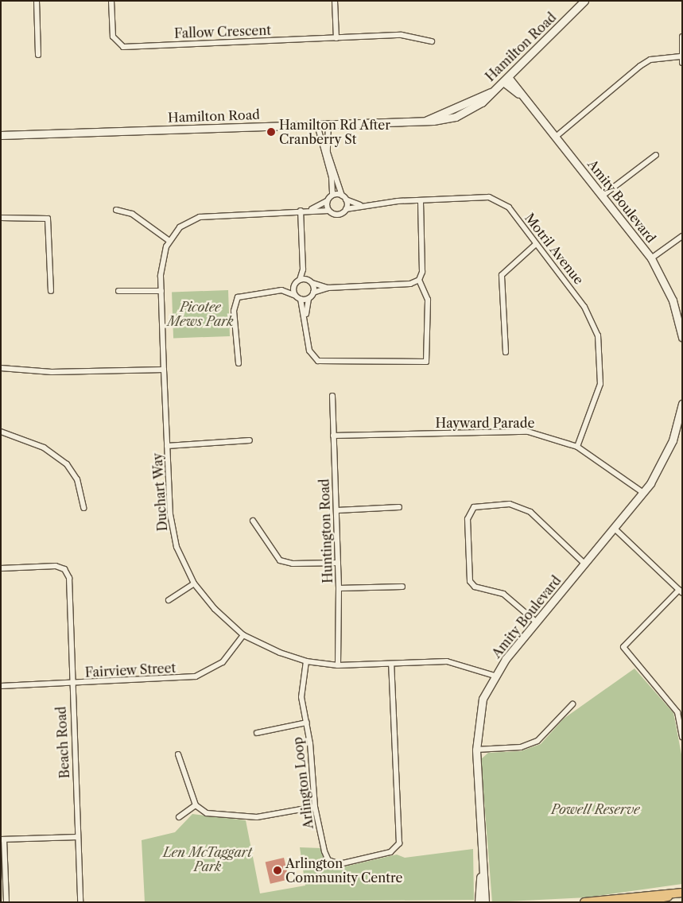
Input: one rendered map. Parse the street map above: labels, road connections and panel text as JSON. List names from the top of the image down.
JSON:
{
  "streets": {
    "street": [
      "Fallow Crescent",
      "Hamilton Road",
      "Amity Boulevard",
      "Motril Avenue",
      "Hayward Parade",
      "Duchart Way",
      "Huntington Road",
      "Fairview Street",
      "Beach Road",
      "Arlington Loop"
    ]
  },
  "crossings": [
    ["Hamilton Road", "Amity Boulevard"],
    ["Amity Boulevard", "Hayward Parade"],
    ["Amity Boulevard", "Duchart Way"],
    ["Motril Avenue", "Hayward Parade"],
    ["Motril Avenue", "Duchart Way"],
    ["Hayward Parade", "Huntington Road"],
    ["Duchart Way", "Huntington Road"],
    ["Duchart Way", "Fairview Street"],
    ["Duchart Way", "Arlington Loop"],
    ["Fairview Street", "Beach Road"]
  ],
  "parks": ["Picotee Mews Park", "Powell Reserve", "Len McTaggart Park"],
  "places": ["Hamilton Rd After Cranberry St", "Arlington Community Centre"]
}
